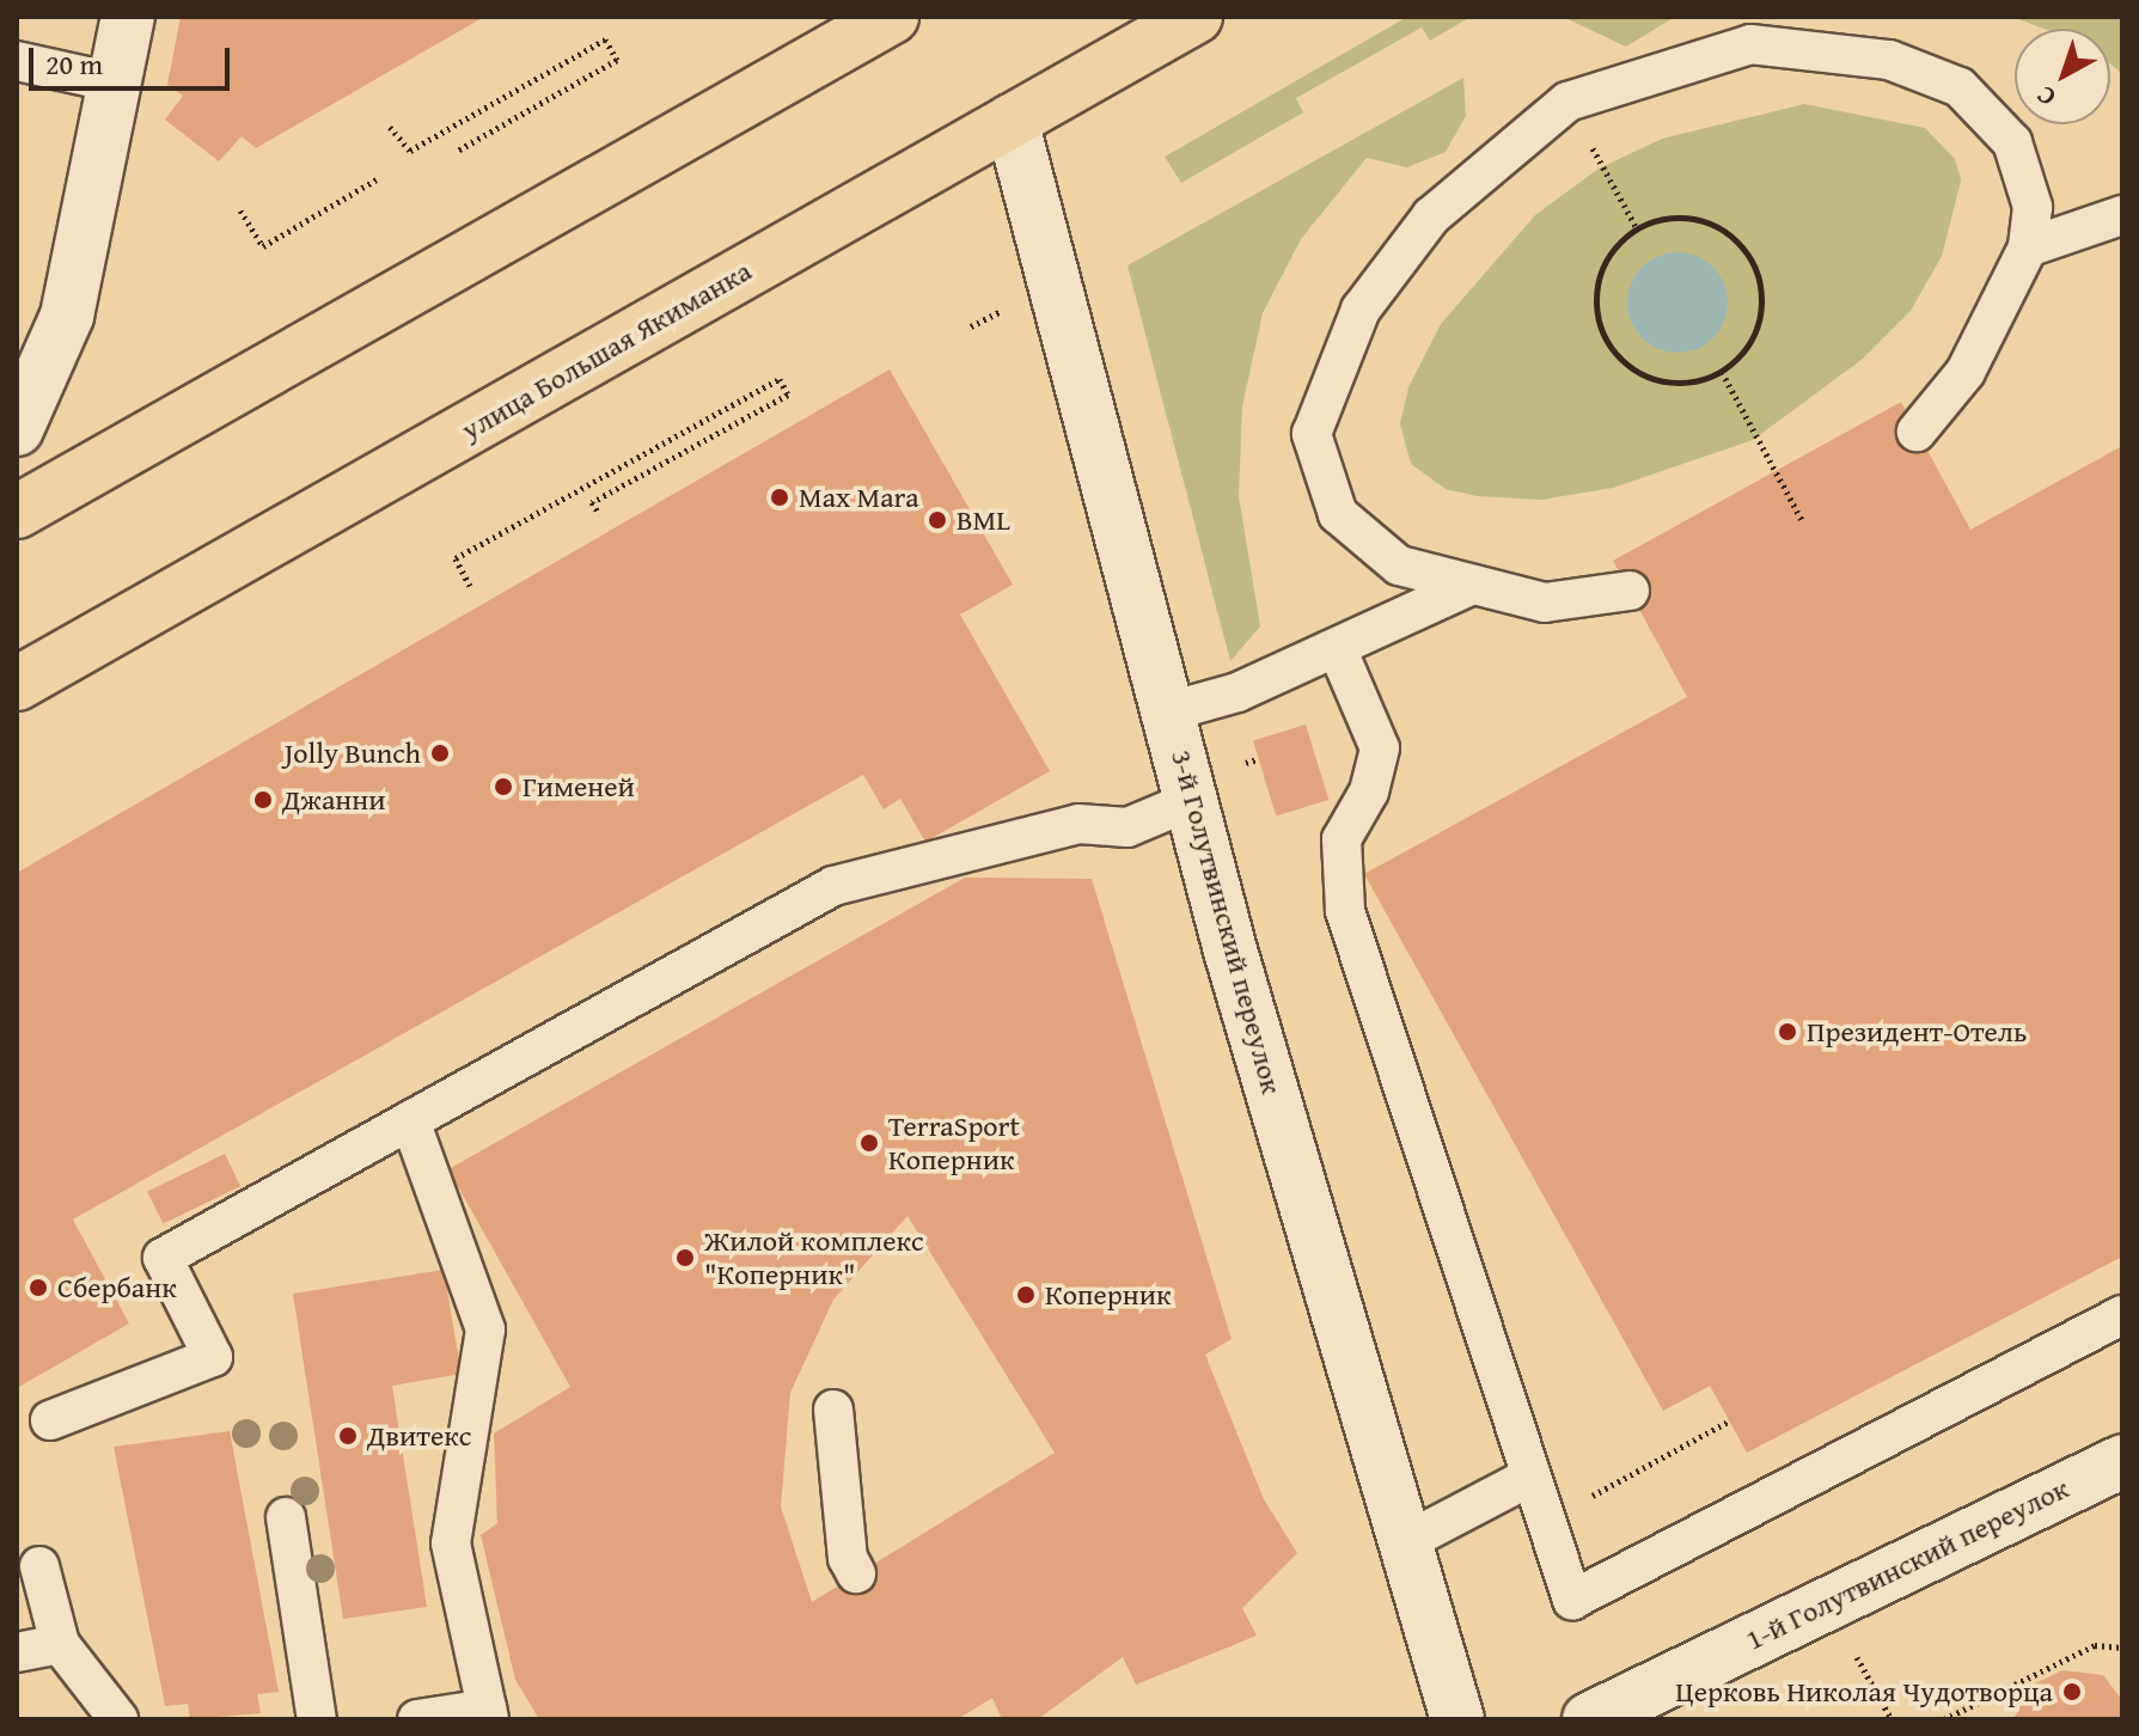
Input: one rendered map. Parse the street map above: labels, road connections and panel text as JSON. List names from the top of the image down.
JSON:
{
  "streets": {
    "main road": ["улица Большая Якиманка"],
    "street": ["3-й Голутвинский переулок", "1-й Голутвинский переулок"]
  },
  "crossings": [
    ["улица Большая Якиманка", "3-й Голутвинский переулок"]
  ],
  "places": [
    "Max Mara",
    "BML",
    "Jolly Bunch",
    "Гименей",
    "Джанни",
    "Президент-Отель",
    "TerraSport Коперник",
    "Жилой комплекс \"Коперник\"",
    "Сбербанк",
    "Коперник",
    "Двитекс",
    "Церковь Николая Чудотворца"
  ],
  "scale_bar": "20 m",
  "north": "bottom left"
}
